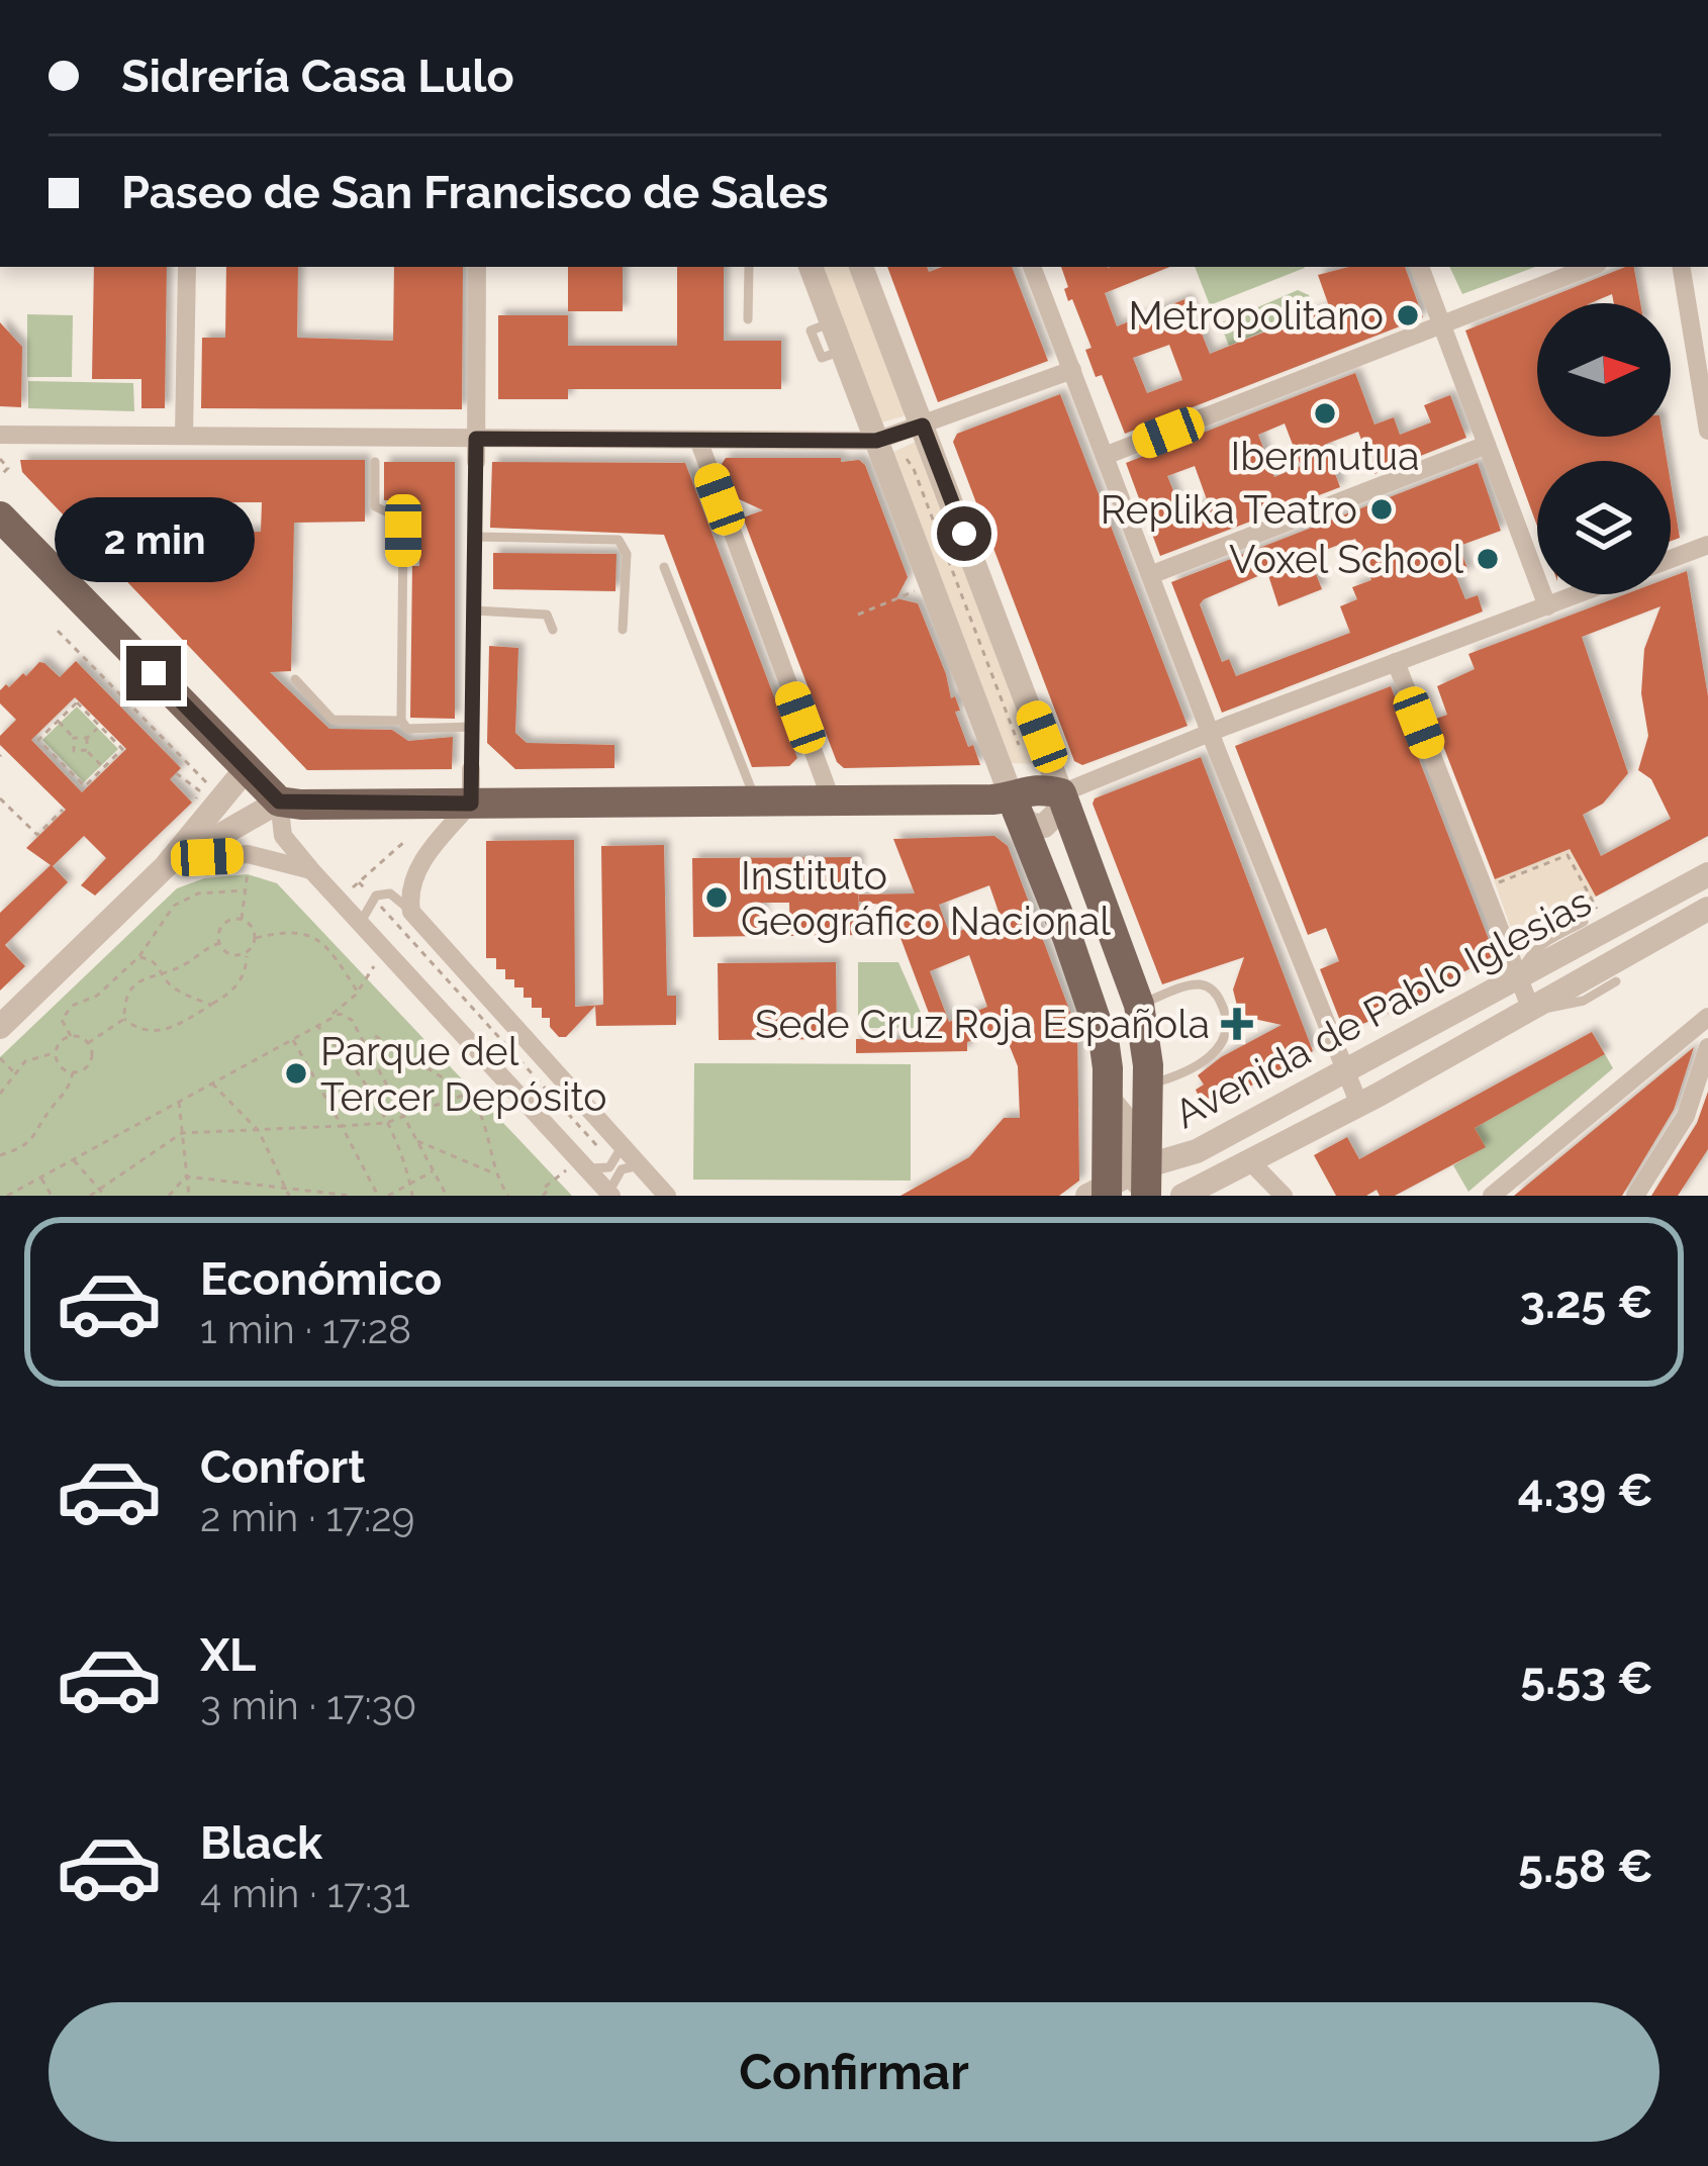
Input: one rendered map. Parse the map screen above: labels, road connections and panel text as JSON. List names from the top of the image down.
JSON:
{
  "streets": {
    "street": ["Avenida de Pablo Iglesias"]
  },
  "places": {
    "other": [
      "Metropolitano",
      "Ibermutua",
      "Replika Teatro",
      "Voxel School",
      "Instituto Geográfico Nacional",
      "Parque del Tercer Depósito"
    ],
    "health": ["Sede Cruz Roja Española"]
  },
  "north": "right",
  "page": {
    "banner": ["Sidrería Casa Lulo", "Paseo de San Francisco de Sales"],
    "bubble": "2 min",
    "list": [
      {
        "name": "Económico",
        "note": "1 min · 17:28",
        "value": "3.25 €"
      },
      {
        "name": "Confort",
        "note": "2 min · 17:29",
        "value": "4.39 €"
      },
      {
        "name": "XL",
        "note": "3 min · 17:30",
        "value": "5.53 €"
      },
      {
        "name": "Black",
        "note": "4 min · 17:31",
        "value": "5.58 €"
      }
    ],
    "buttons": "Confirmar"
  }
}
